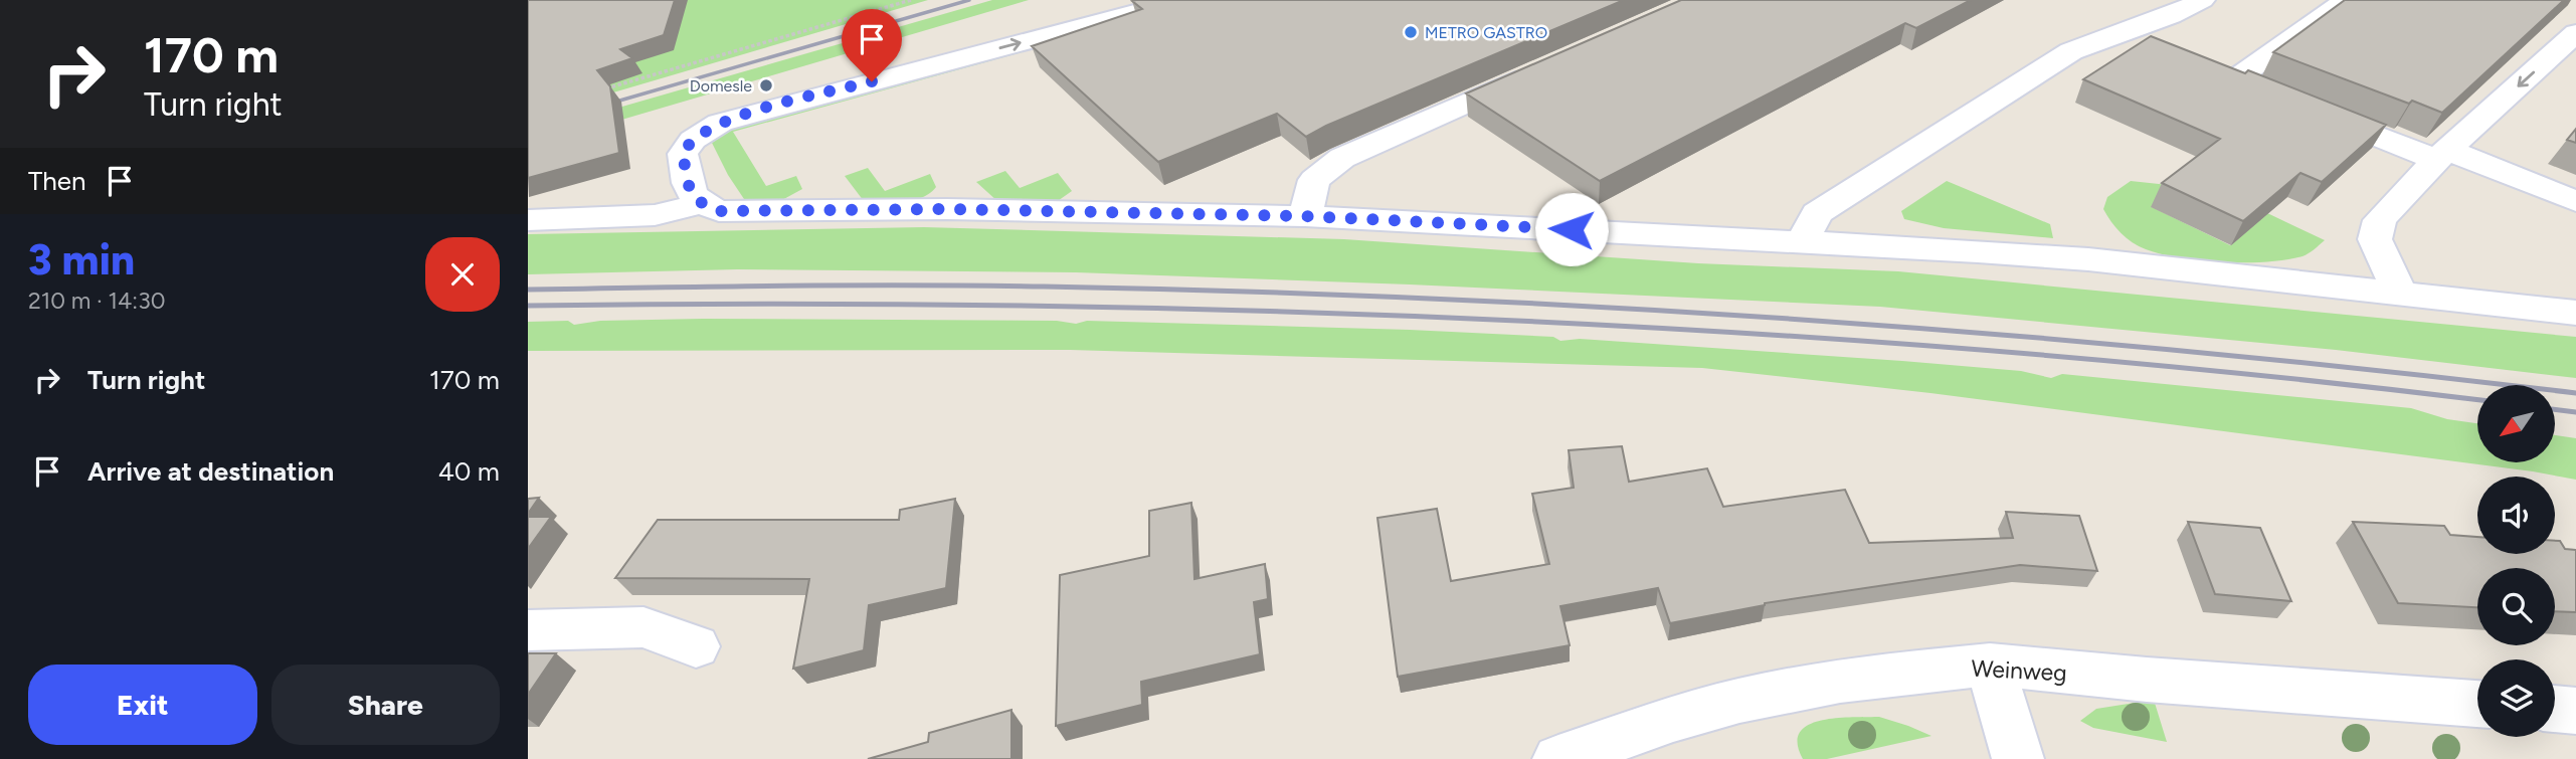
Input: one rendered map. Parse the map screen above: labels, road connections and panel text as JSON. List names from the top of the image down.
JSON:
{
  "streets": {
    "street": ["Weinweg"]
  },
  "places": ["METRO GASTRO", "Domesle"],
  "north": "bottom left",
  "page": {
    "turn": ["170 m", "Turn right"],
    "then": "Then",
    "heading": ["3 min", "210 m · 14:30"],
    "list": [
      {
        "name": "Turn right",
        "value": "170 m"
      },
      {
        "name": "Arrive at destination",
        "value": "40 m"
      }
    ],
    "buttons": ["Exit", "Share"]
  }
}
